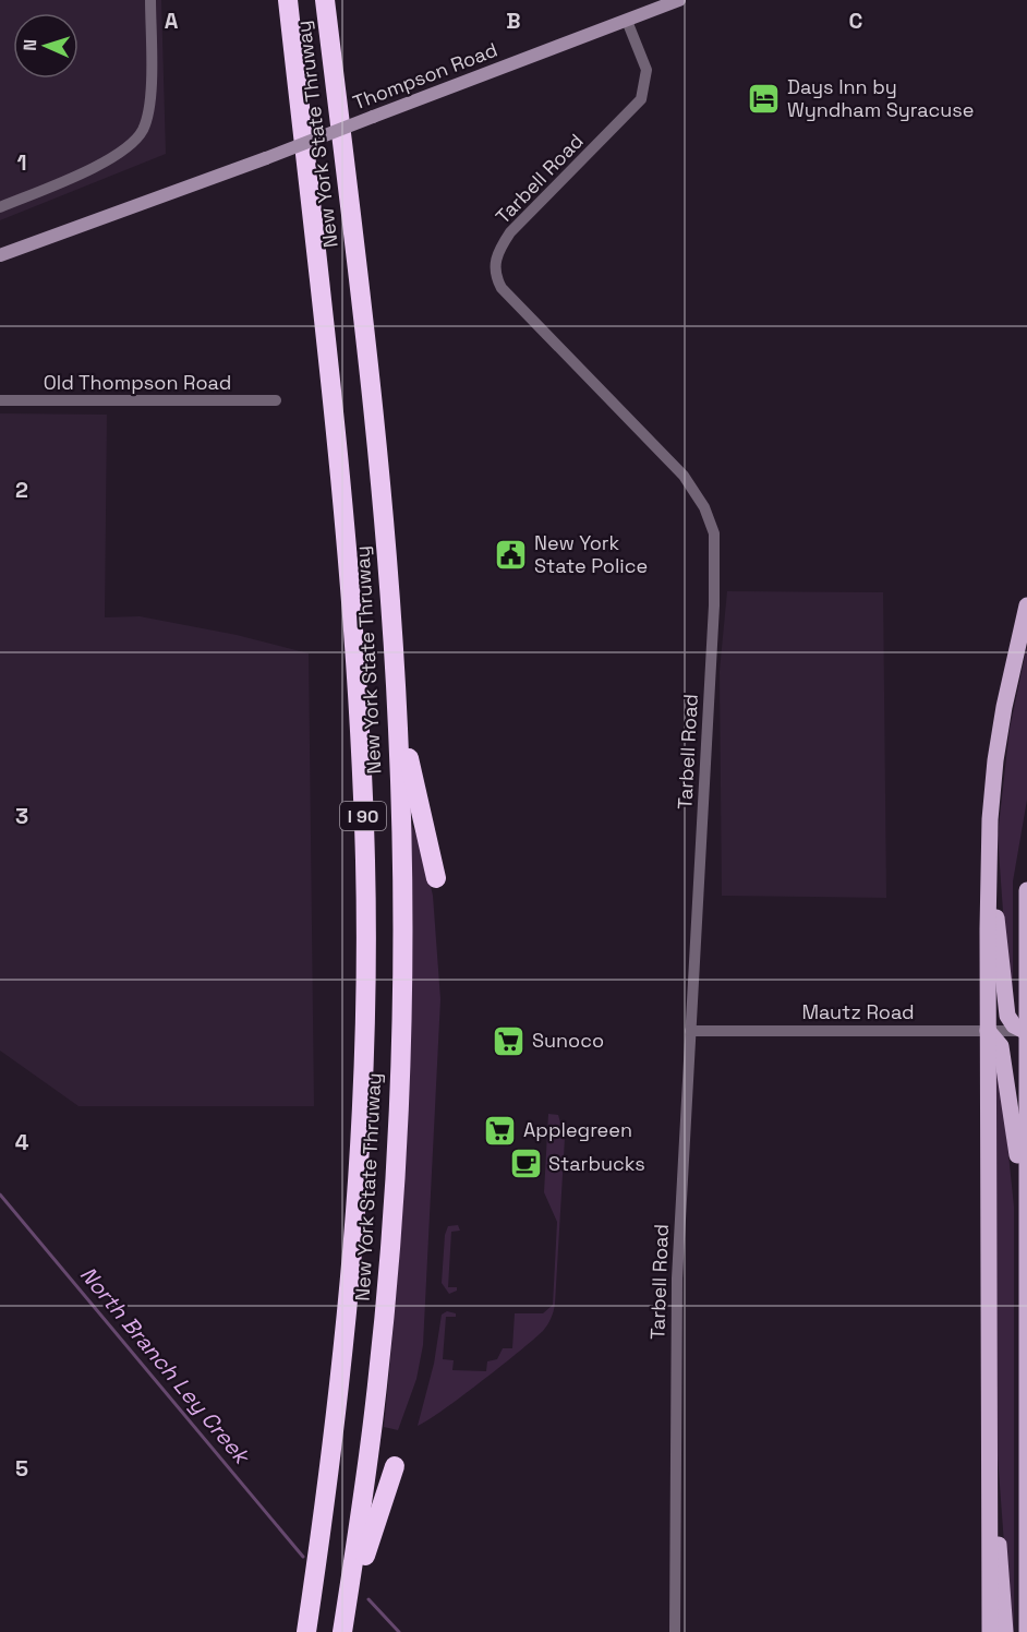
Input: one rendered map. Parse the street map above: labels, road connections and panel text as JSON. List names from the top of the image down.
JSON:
{
  "streets": {
    "highway": ["New York State Thruway", "I 90"],
    "street": [
      "Thompson Road",
      "Tarbell Road",
      "Old Thompson Road",
      "Mautz Road"
    ]
  },
  "crossings": [
    ["Thompson Road", "Tarbell Road"],
    ["Tarbell Road", "Mautz Road"]
  ],
  "water": ["North Branch Ley Creek"],
  "places": {
    "hotel": ["Days Inn by Wyndham Syracuse"],
    "public building": ["New York State Police"],
    "supermarket": ["Sunoco", "Applegreen"],
    "cafe": ["Starbucks"]
  },
  "north": "left",
  "grid": {
    "columns": ["A", "B", "C"],
    "rows": [
      "1",
      "2",
      "3",
      "4",
      "5"
    ]
  }
}
